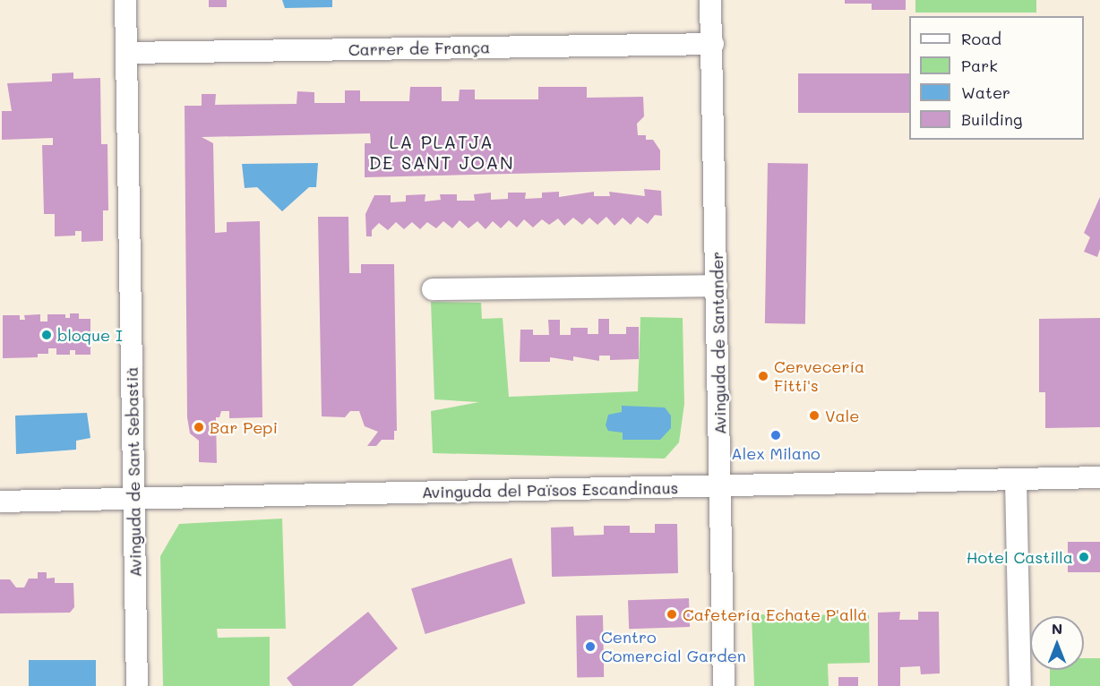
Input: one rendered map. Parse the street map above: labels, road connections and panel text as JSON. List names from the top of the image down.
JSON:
{
  "streets": {
    "street": [
      "Carrer de França",
      "Avinguda de Santander",
      "Avinguda de Sant Sebastià",
      "Avinguda del Països Escandinaus"
    ]
  },
  "crossings": [
    ["Carrer de França", "Avinguda de Santander"],
    ["Carrer de França", "Avinguda de Sant Sebastià"],
    ["Avinguda de Santander", "Avinguda del Països Escandinaus"],
    ["Avinguda de Sant Sebastià", "Avinguda del Països Escandinaus"]
  ],
  "districts": ["LA PLATJA DE SANT JOAN"],
  "places": [
    "bloque I",
    "Cervecería Fitti's",
    "Vale",
    "Bar Pepi",
    "Alex Milano",
    "Hotel Castilla",
    "Cafetería Echate P'allá",
    "Centro Comercial Garden"
  ],
  "legend": [
    "Road",
    "Park",
    "Water",
    "Building"
  ],
  "north": "top"
}
